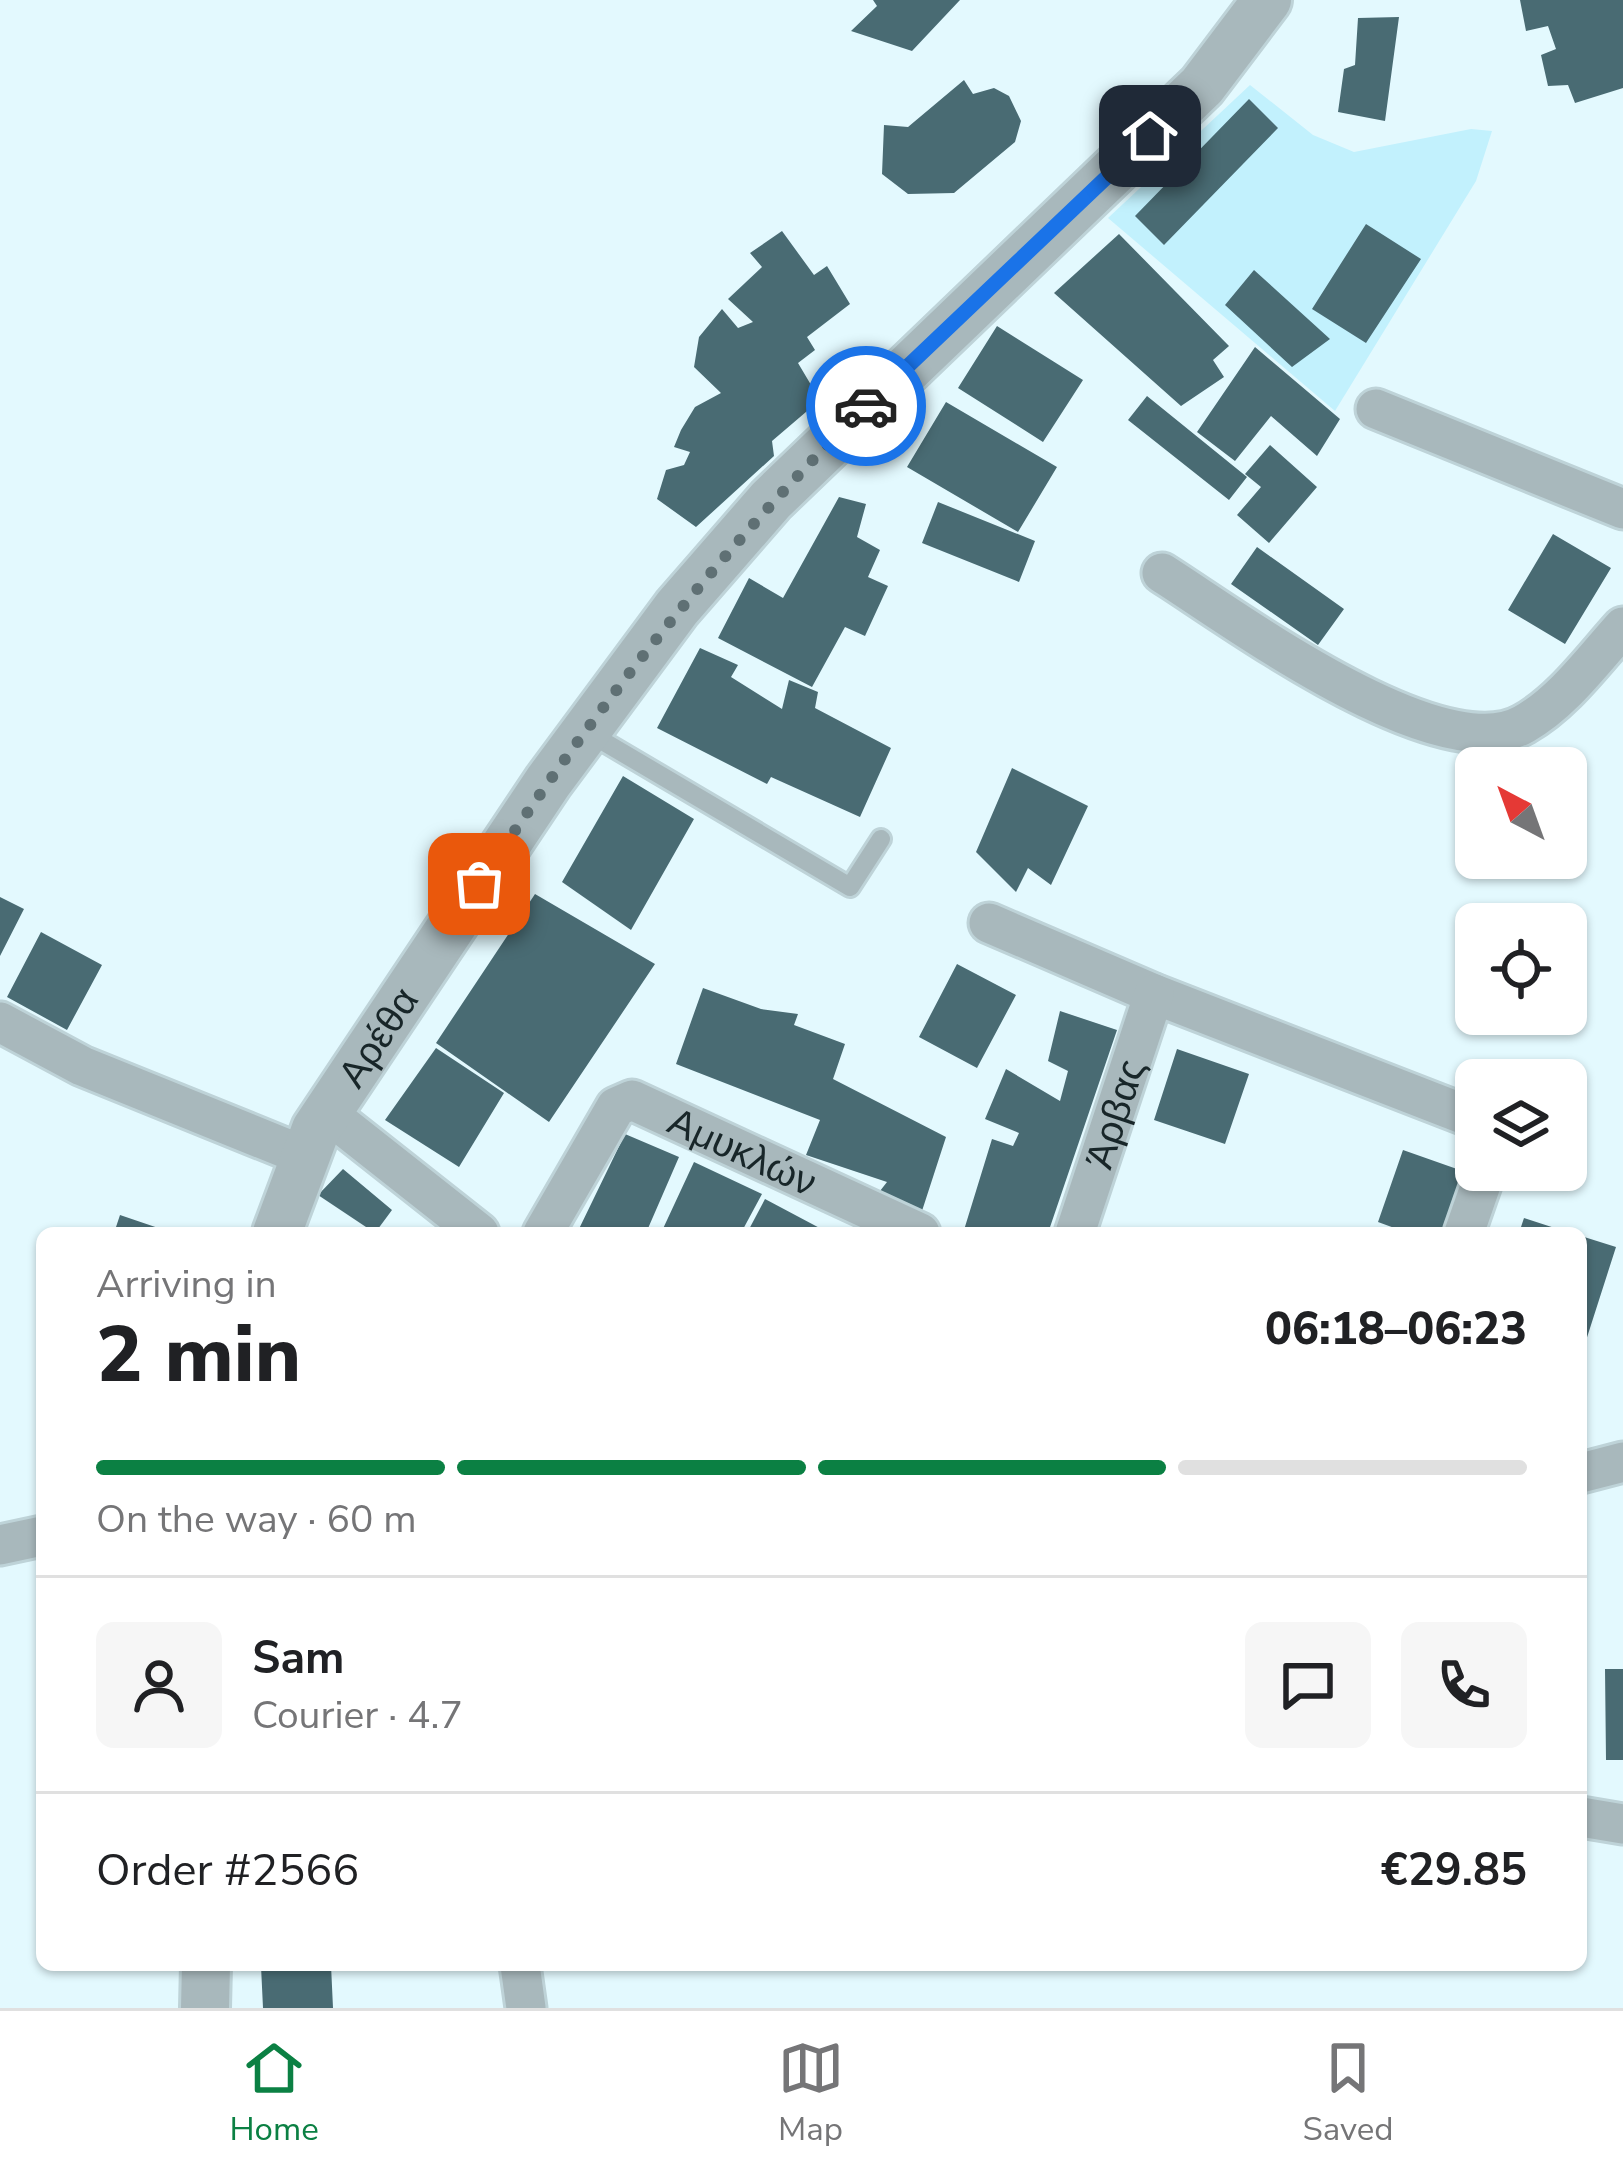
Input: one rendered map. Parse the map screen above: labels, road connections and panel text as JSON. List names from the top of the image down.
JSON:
{
  "streets": {
    "street": ["Αρέθα", "Άρβας", "Αμυκλών"]
  },
  "north": "top left",
  "page": {
    "heading": ["2 min", "Arriving in", "06:18–06:23"],
    "panel": [
      "Sam",
      "Courier · 4.7",
      "Order #2566",
      "€29.85"
    ],
    "bar": "On the way · 60 m",
    "tabs": ["Home", "Map", "Saved"]
  }
}
